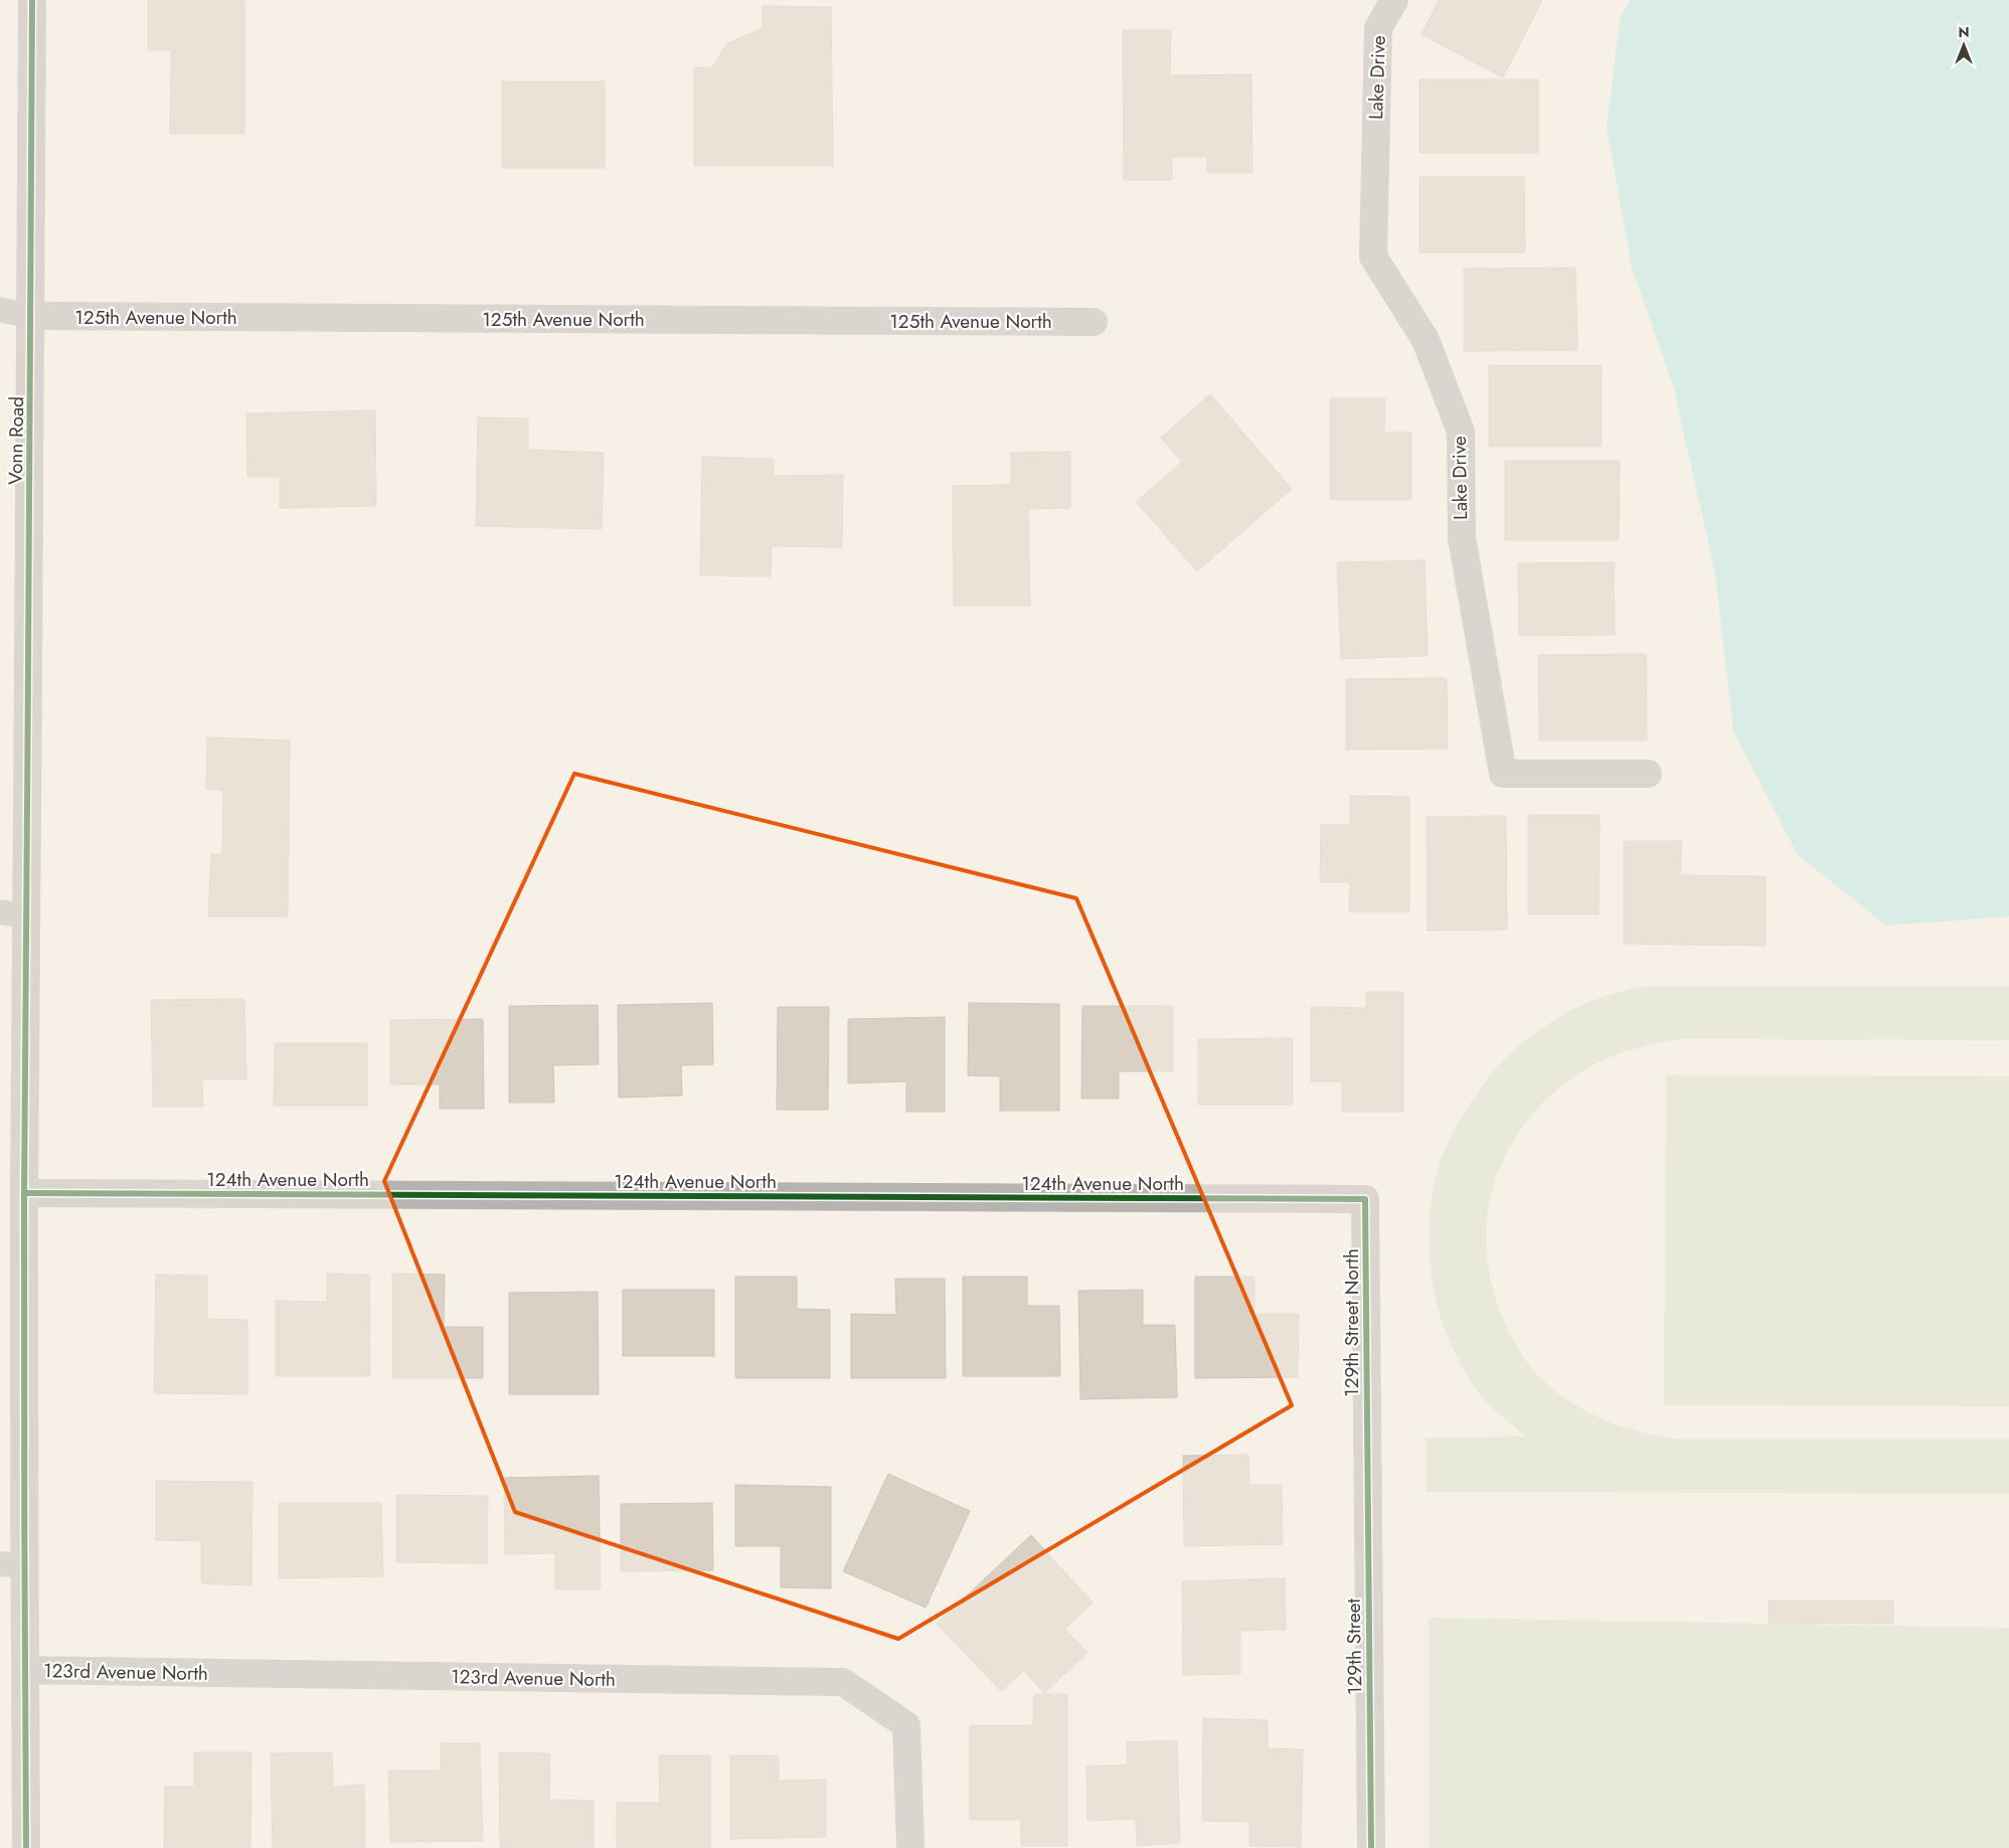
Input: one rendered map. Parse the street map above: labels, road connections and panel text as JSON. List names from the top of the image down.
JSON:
{
  "streets": {
    "street": [
      "Lake Drive",
      "125th Avenue North",
      "Vonn Road",
      "124th Avenue North",
      "129th Street North",
      "129th Street",
      "123rd Avenue North"
    ]
  },
  "crossings": [
    ["125th Avenue North", "Vonn Road"],
    ["Vonn Road", "124th Avenue North"],
    ["Vonn Road", "123rd Avenue North"],
    ["124th Avenue North", "129th Street North"],
    ["129th Street North", "129th Street"]
  ],
  "north": "top"
}
